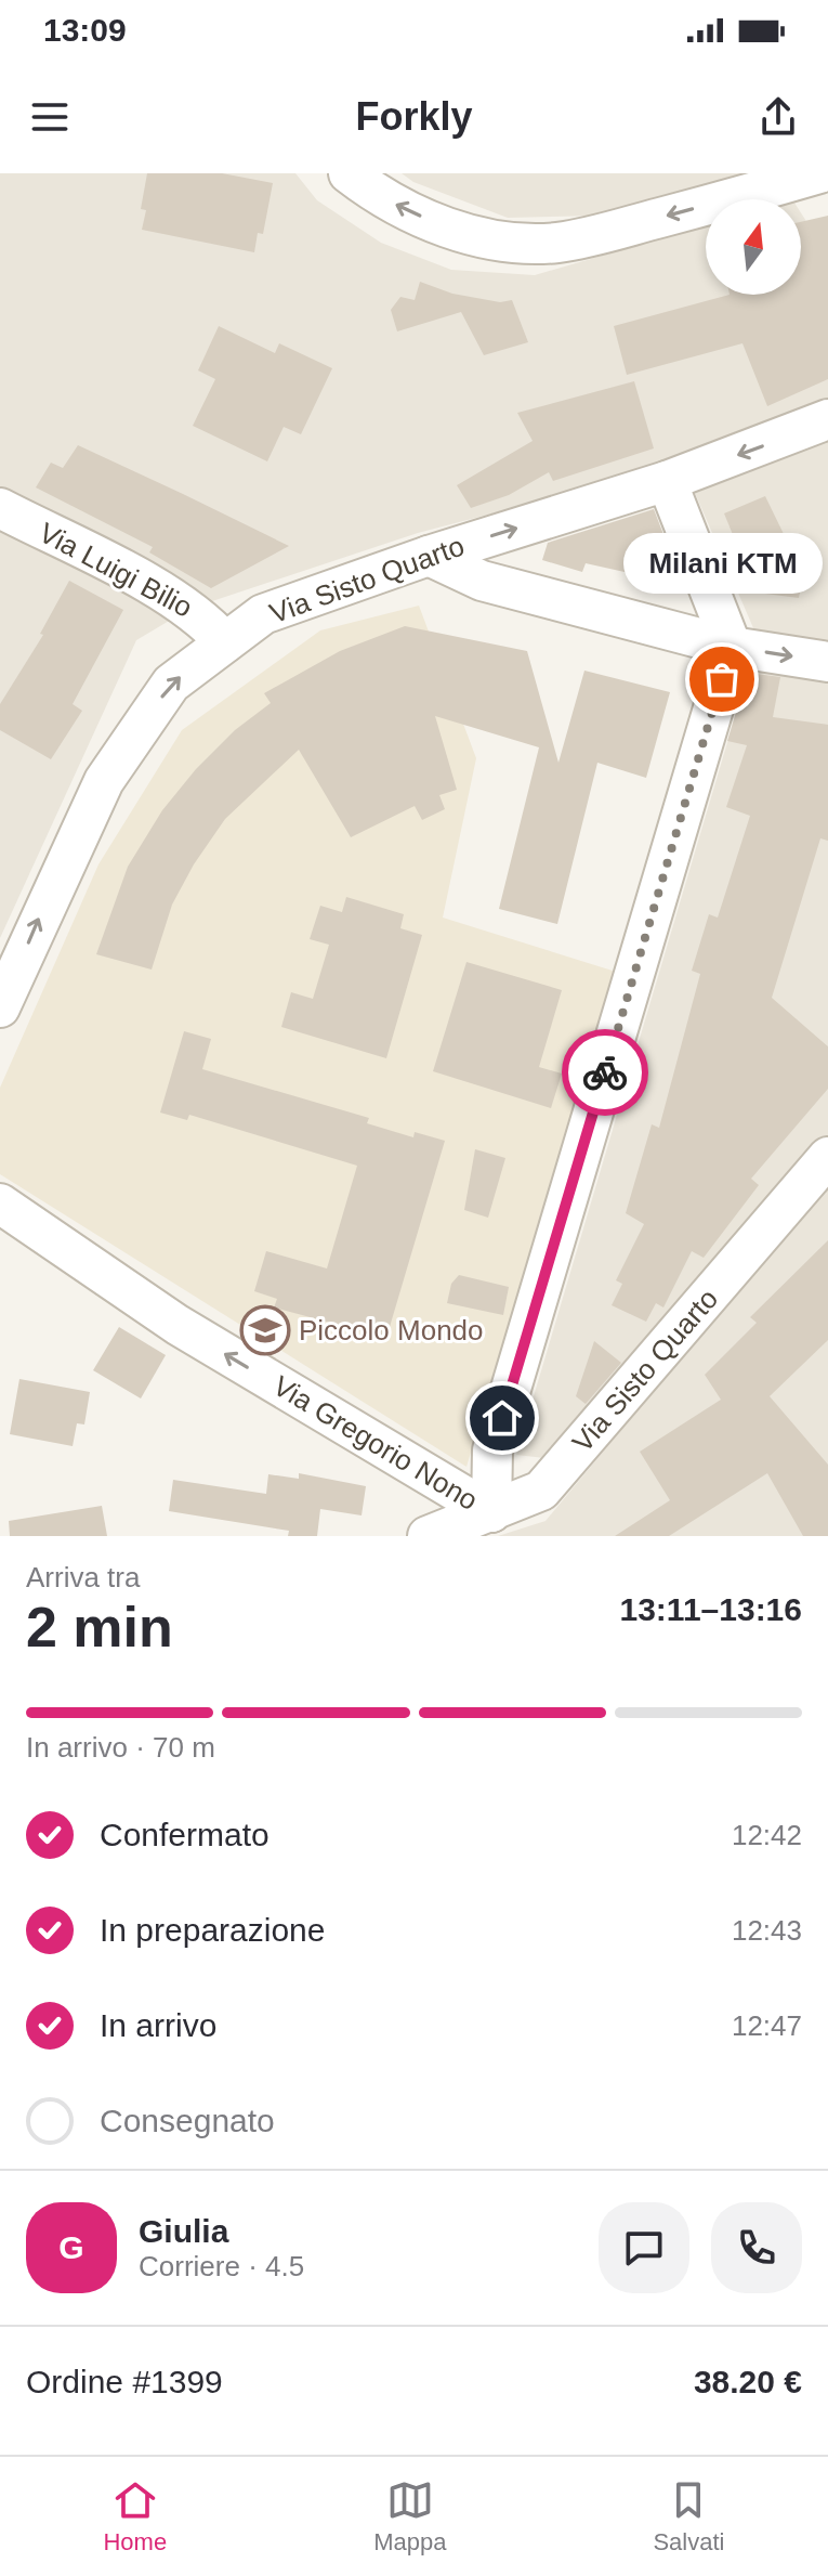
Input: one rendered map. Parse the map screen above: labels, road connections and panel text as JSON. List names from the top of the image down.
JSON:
{
  "streets": {
    "street": ["Via Luigi Bilio", "Via Sisto Quarto", "Via Gregorio Nono"]
  },
  "crossings": [
    ["Via Luigi Bilio", "Via Sisto Quarto"],
    ["Via Sisto Quarto", "Via Gregorio Nono"]
  ],
  "one_way": ["Via Gregorio Nono"],
  "places": {
    "other": ["Milani KTM"],
    "school or university": ["Piccolo Mondo"]
  },
  "north": "top",
  "page": {
    "status": "13:09",
    "header": "Forkly",
    "bubble": "Milani KTM",
    "heading": ["2 min", "Arriva tra", "13:11–13:16"],
    "panel": [
      "Giulia",
      "Corriere · 4.5",
      "Ordine #1399",
      "38.20 €"
    ],
    "bar": "In arrivo · 70 m",
    "list": [
      ["Confermato", "12:42"],
      ["In preparazione", "12:43"],
      ["In arrivo", "12:47"],
      "Consegnato"
    ],
    "round": "G",
    "tabs": ["Home", "Mappa", "Salvati"]
  }
}
